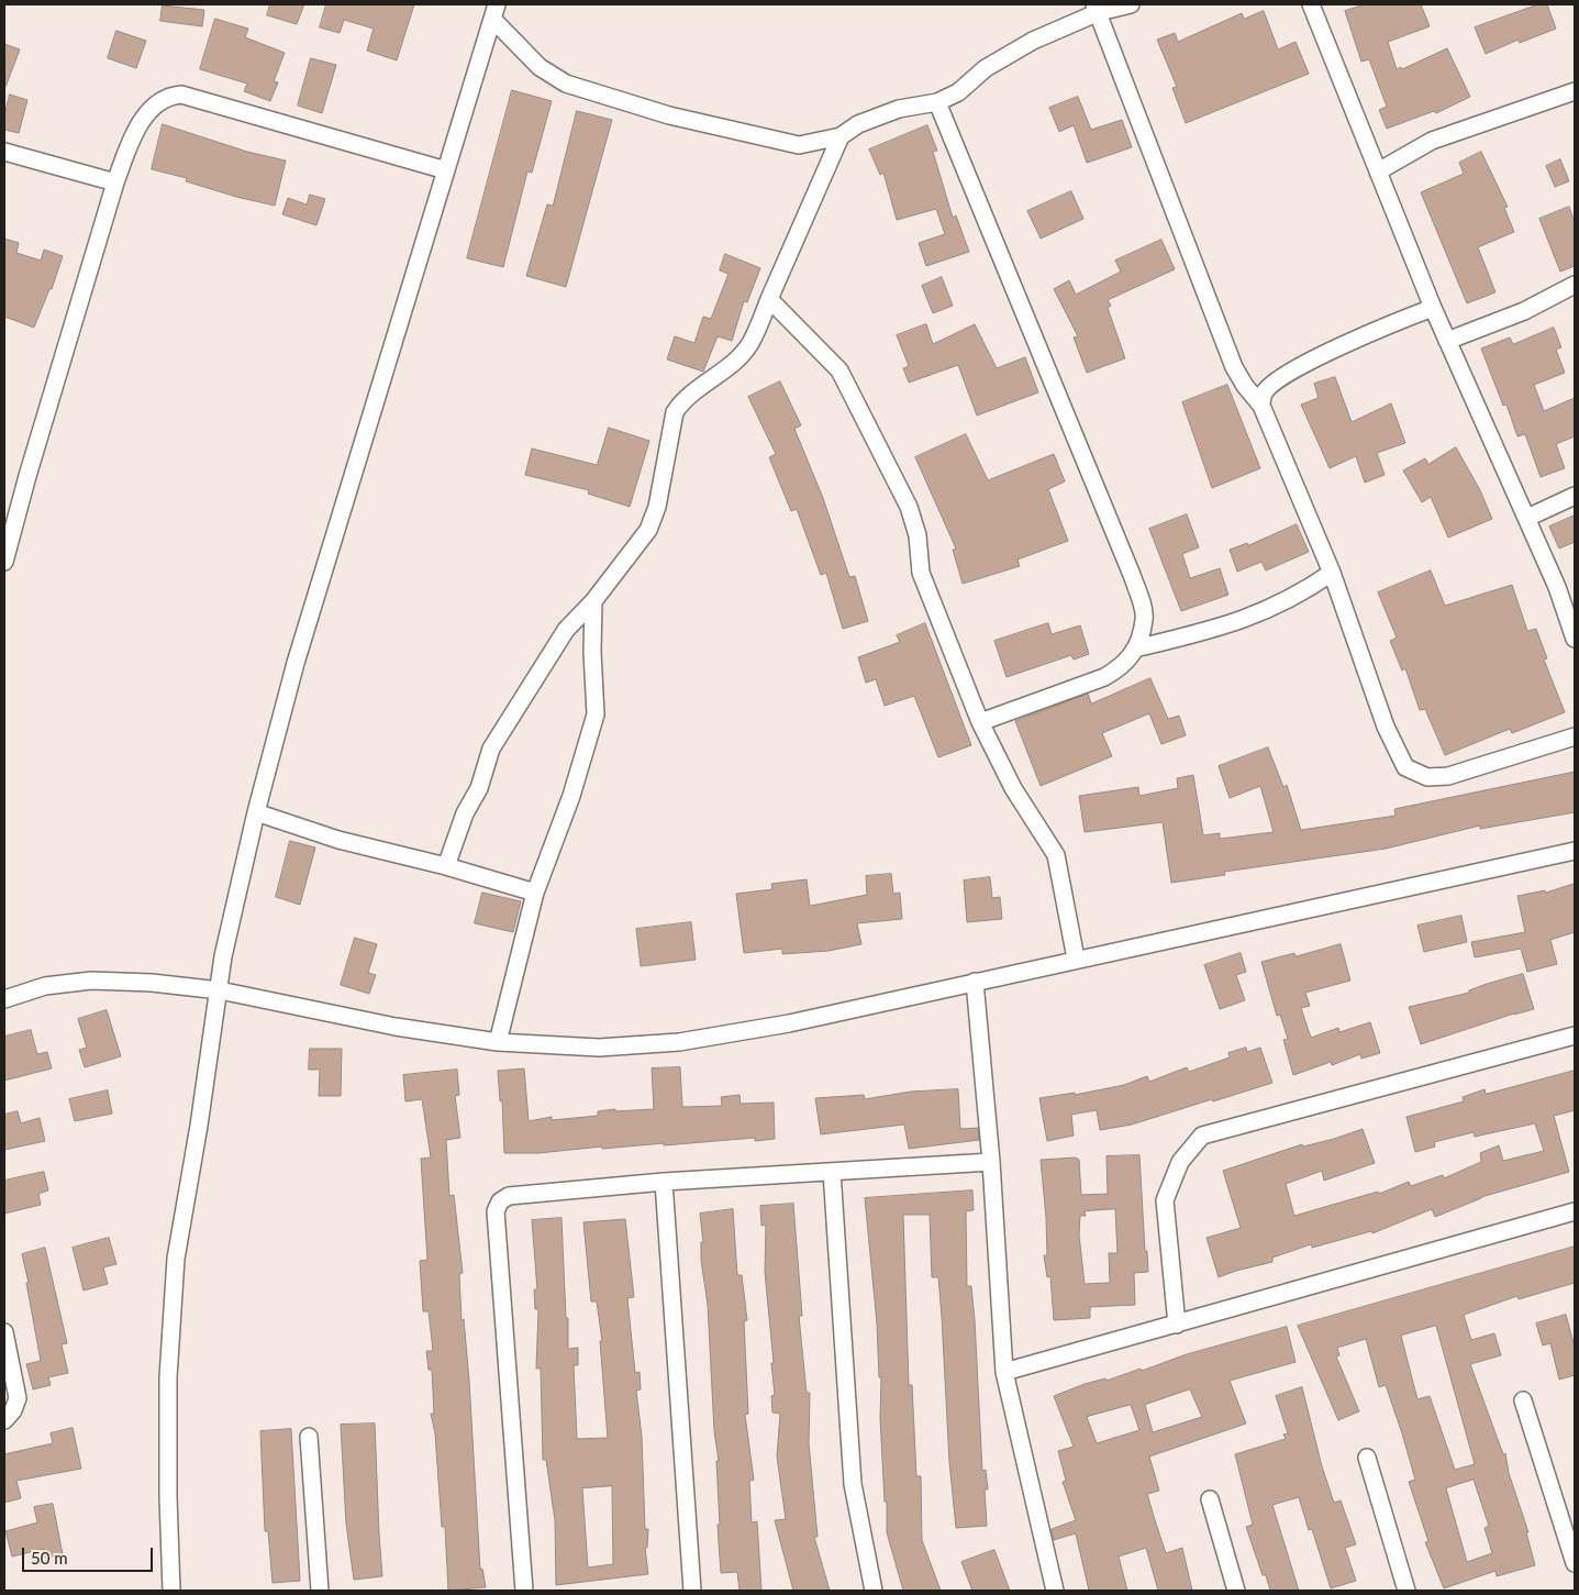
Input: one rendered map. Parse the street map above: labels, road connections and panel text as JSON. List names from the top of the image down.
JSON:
{
  "scale_bar": "50 m"
}
